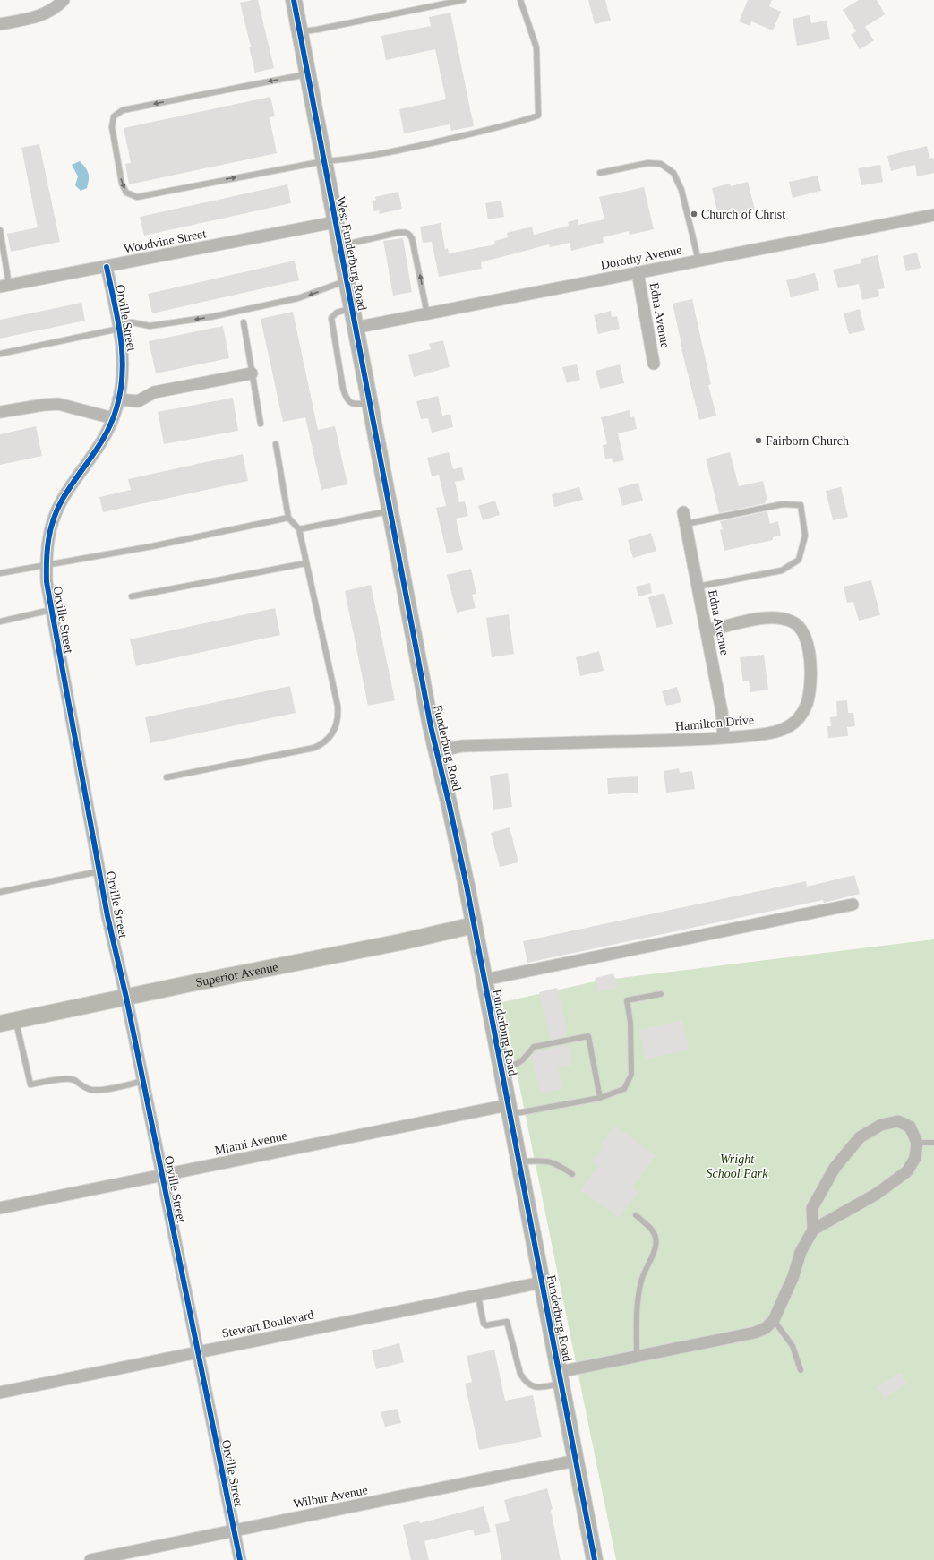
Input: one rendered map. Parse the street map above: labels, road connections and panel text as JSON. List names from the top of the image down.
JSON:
{
  "streets": {
    "street": [
      "Woodvine Street",
      "West Funderburg Road",
      "Dorothy Avenue",
      "Edna Avenue",
      "Orville Street",
      "Hamilton Drive",
      "Funderburg Road",
      "Superior Avenue",
      "Miami Avenue",
      "Stewart Boulevard",
      "Wilbur Avenue"
    ]
  },
  "crossings": [
    ["Woodvine Street", "West Funderburg Road"],
    ["Woodvine Street", "Orville Street"],
    ["West Funderburg Road", "Dorothy Avenue"],
    ["West Funderburg Road", "Funderburg Road"],
    ["Dorothy Avenue", "Edna Avenue"],
    ["Edna Avenue", "Hamilton Drive"],
    ["Orville Street", "Superior Avenue"],
    ["Orville Street", "Miami Avenue"],
    ["Orville Street", "Stewart Boulevard"],
    ["Orville Street", "Wilbur Avenue"],
    ["Hamilton Drive", "Funderburg Road"],
    ["Funderburg Road", "Superior Avenue"],
    ["Funderburg Road", "Miami Avenue"],
    ["Funderburg Road", "Stewart Boulevard"],
    ["Funderburg Road", "Wilbur Avenue"]
  ],
  "parks": ["Wright School Park"],
  "places": ["Church of Christ", "Fairborn Church"]
}
